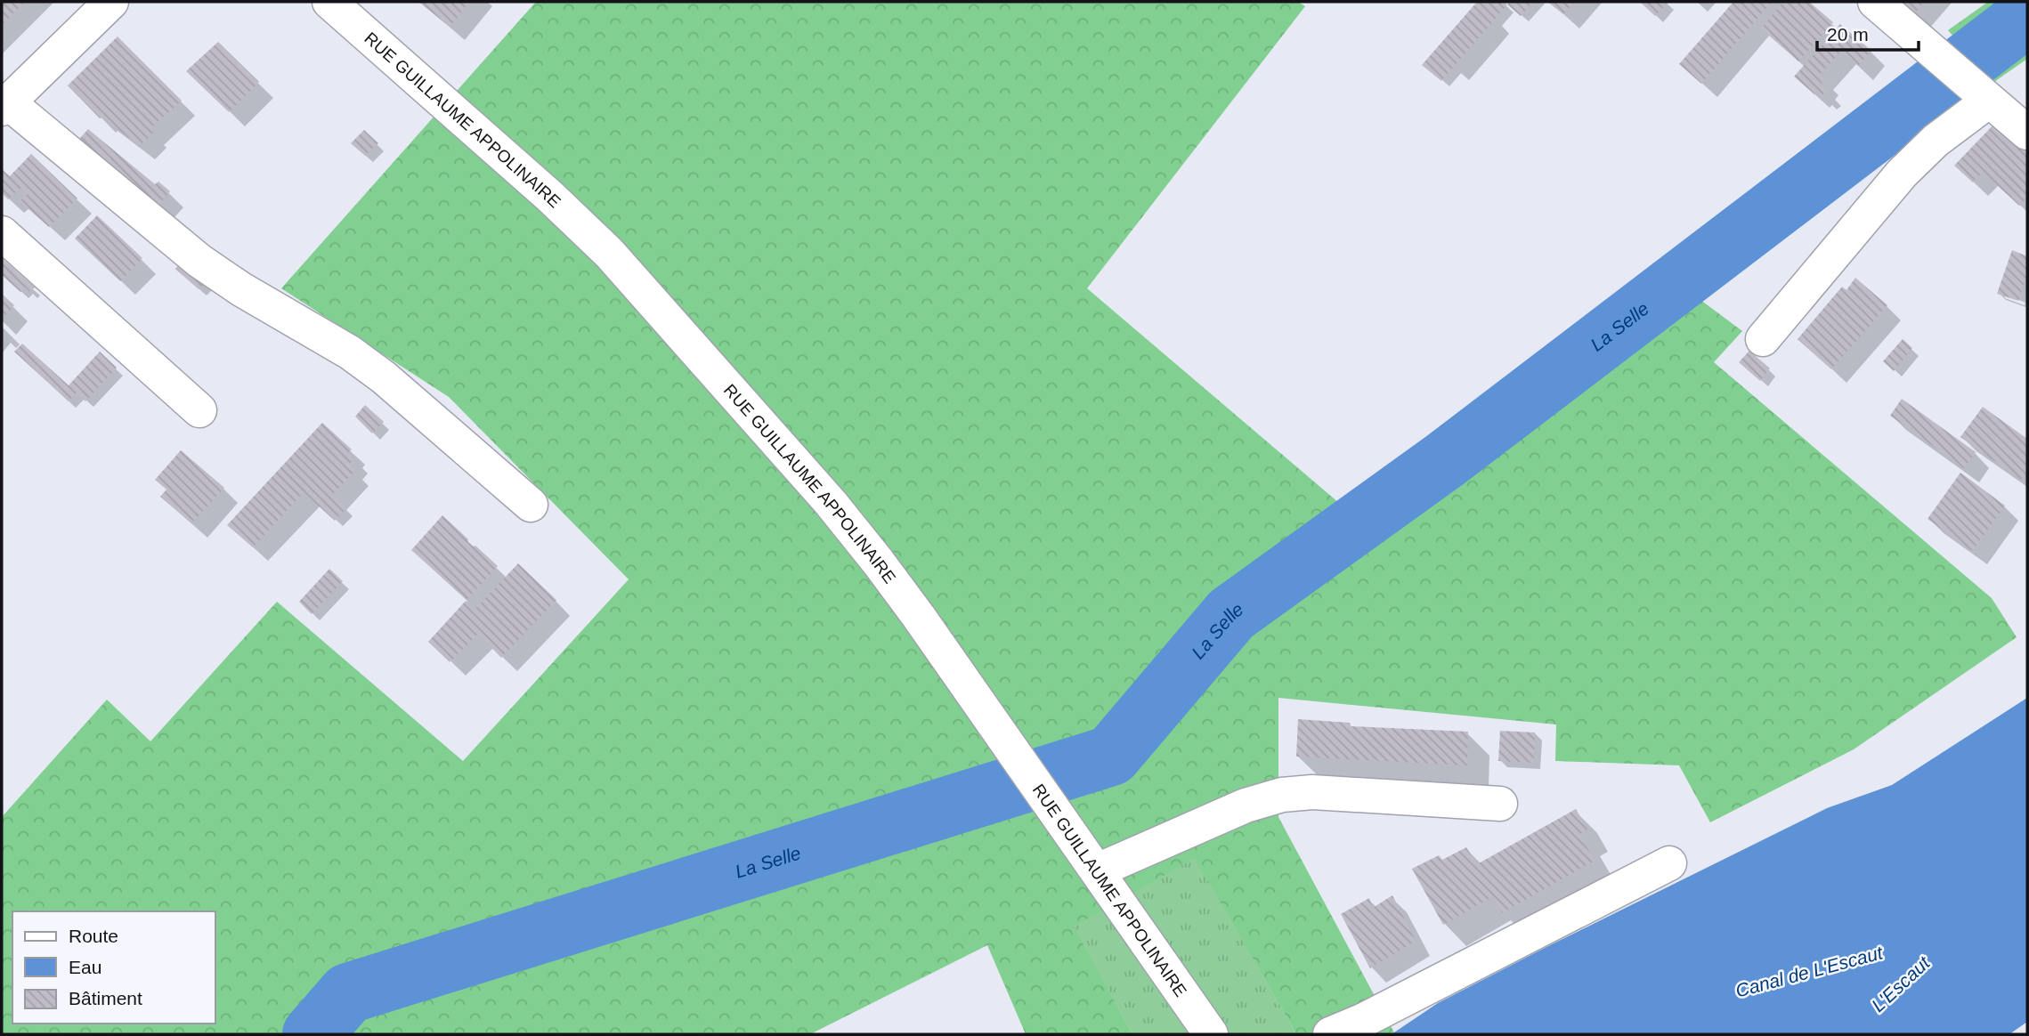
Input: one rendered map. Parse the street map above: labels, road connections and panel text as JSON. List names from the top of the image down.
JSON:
{
  "streets": {
    "street": ["RUE GUILLAUME APPOLINAIRE"]
  },
  "water": ["La Selle", "Canal de L'Escaut", "L'Escaut"],
  "legend": ["Route", "Eau", "Bâtiment"],
  "scale_bar": "20 m"
}
